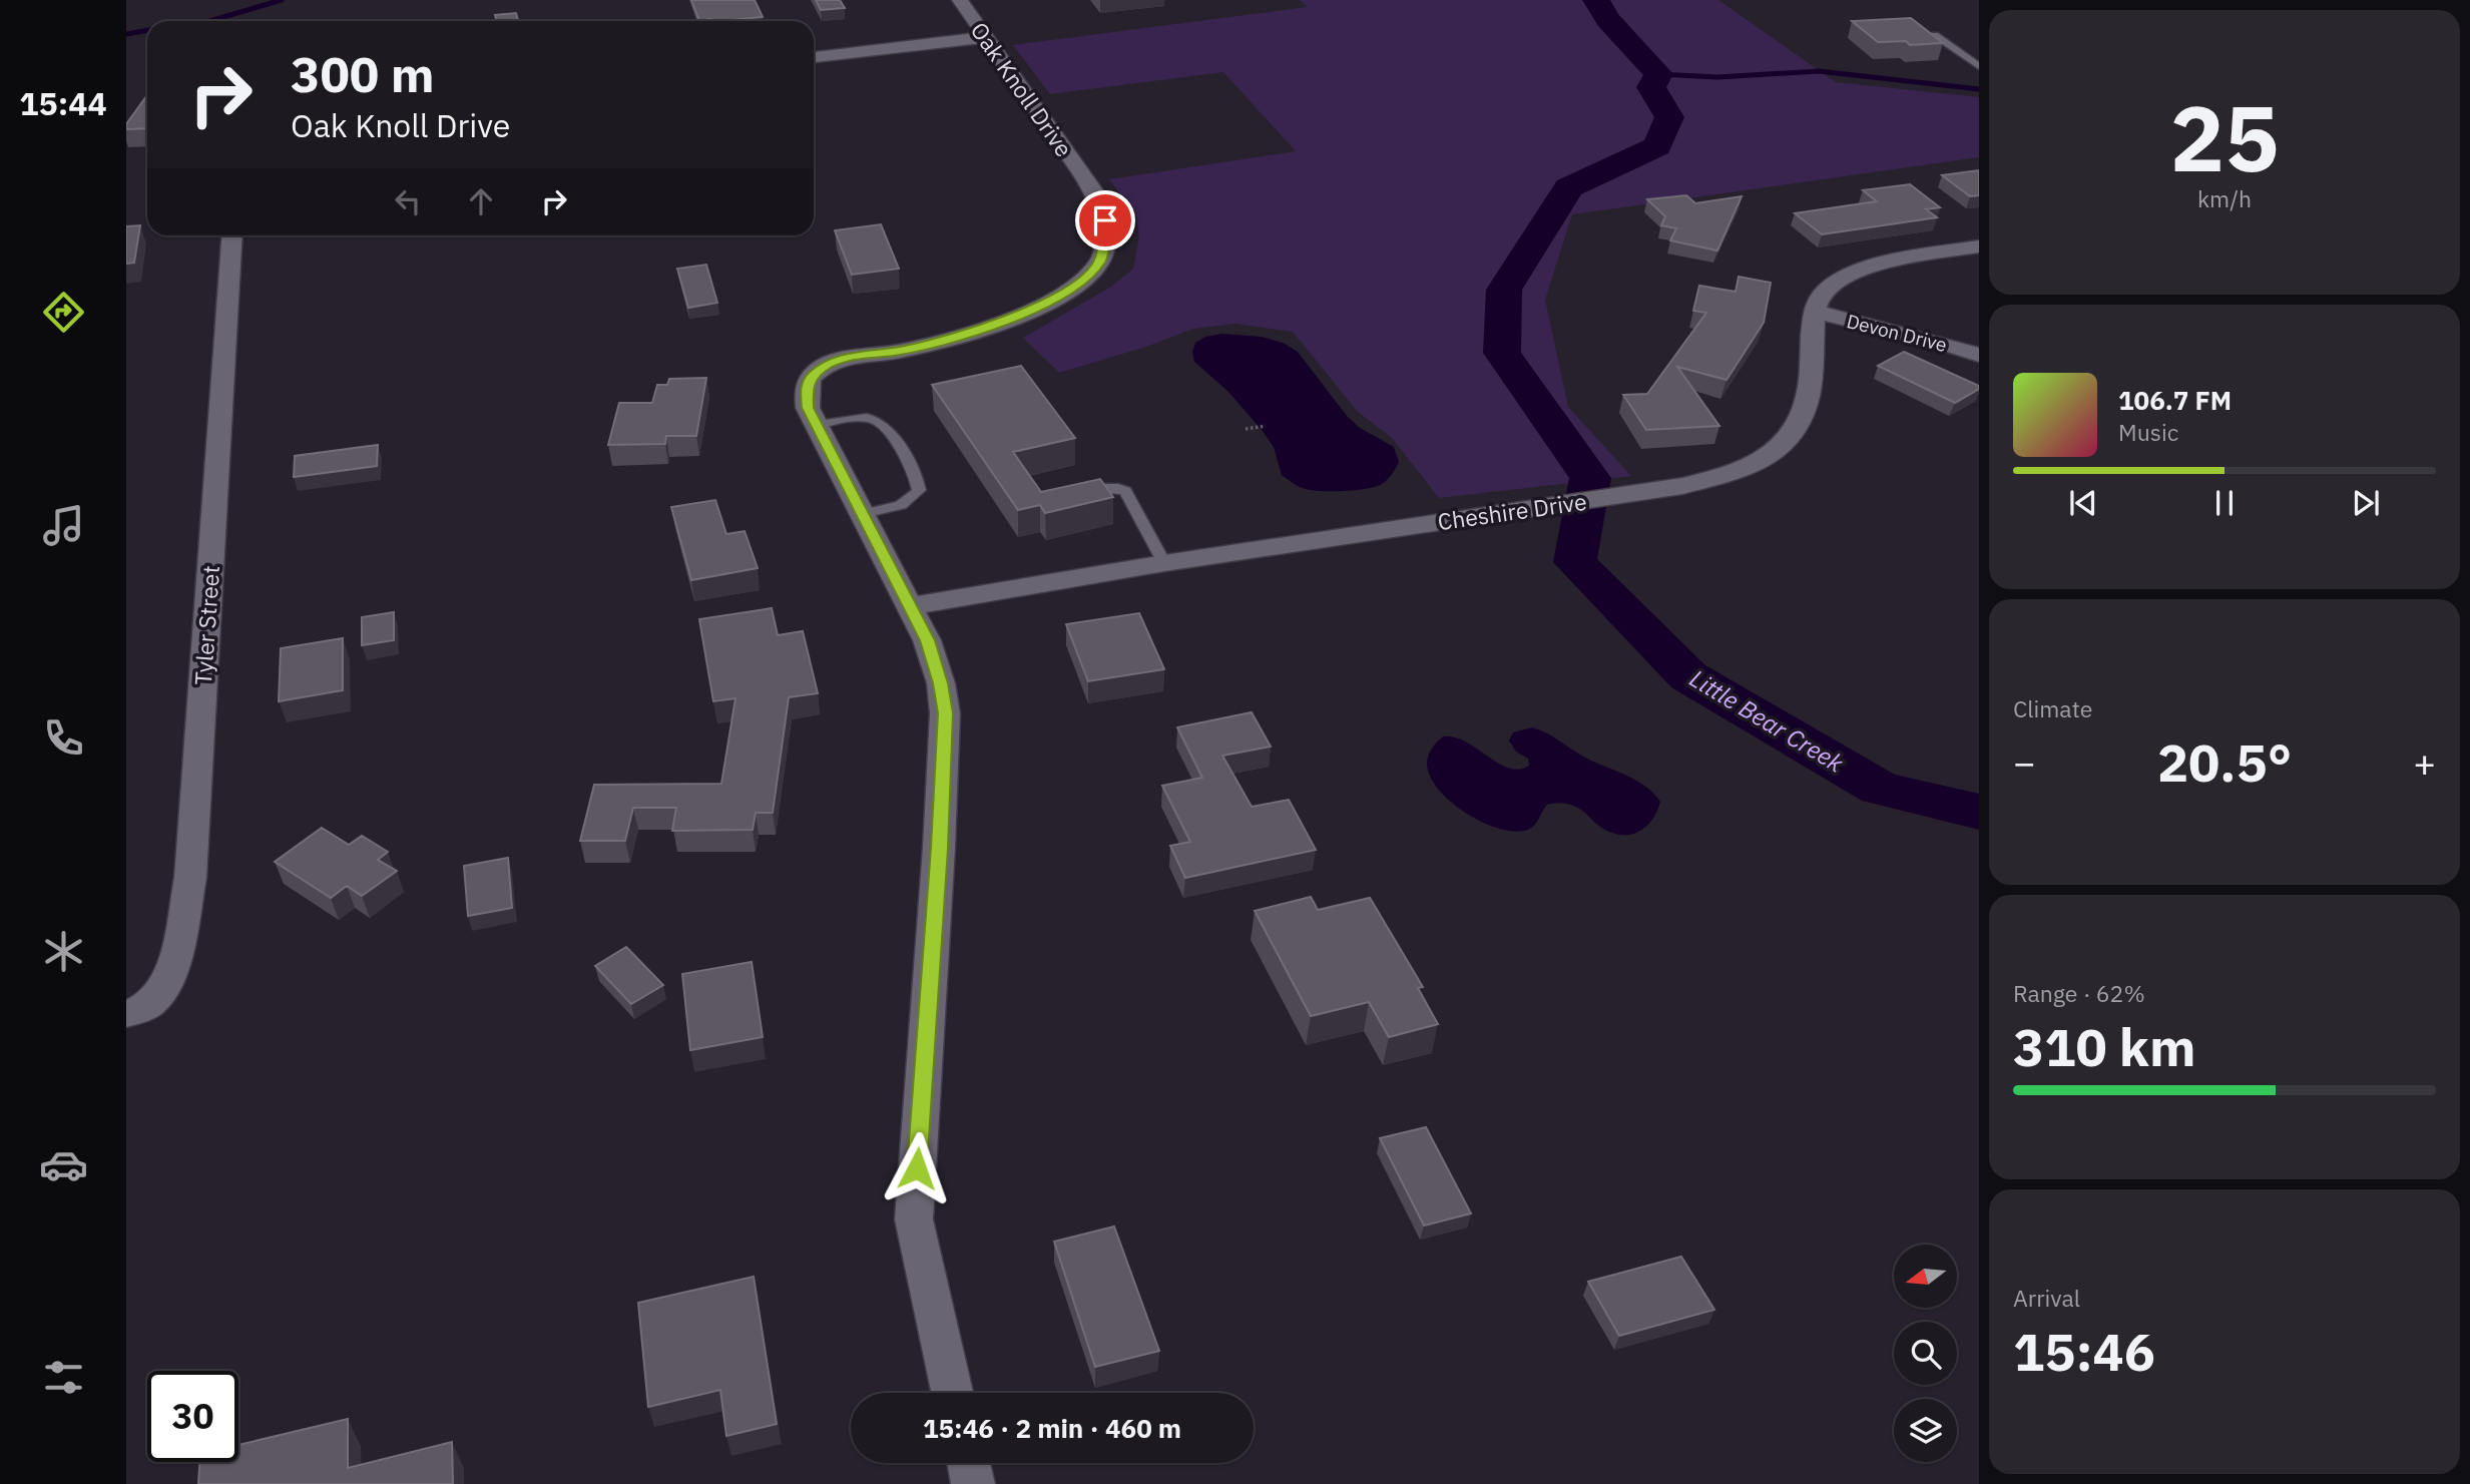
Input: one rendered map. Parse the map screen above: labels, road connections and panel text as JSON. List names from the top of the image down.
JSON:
{
  "streets": {
    "street": [
      "Oak Knoll Drive",
      "Devon Drive",
      "Cheshire Drive",
      "Tyler Street"
    ]
  },
  "crossings": [
    ["Oak Knoll Drive", "Cheshire Drive"],
    ["Devon Drive", "Cheshire Drive"]
  ],
  "water": ["Little Bear Creek"],
  "north": "left",
  "page": {
    "tabs": "15:44",
    "tile": [
      ["25", "km/h"],
      "Climate",
      ["Range · 62%", "310 km"],
      ["Arrival", "15:46"]
    ],
    "turn": ["300 m", "Oak Knoll Drive"],
    "song": ["106.7 FM", "Music"],
    "heat": ["−", "20.5°", "+"],
    "limit": "30",
    "trip": "15:46 · 2 min · 460 m"
  }
}
